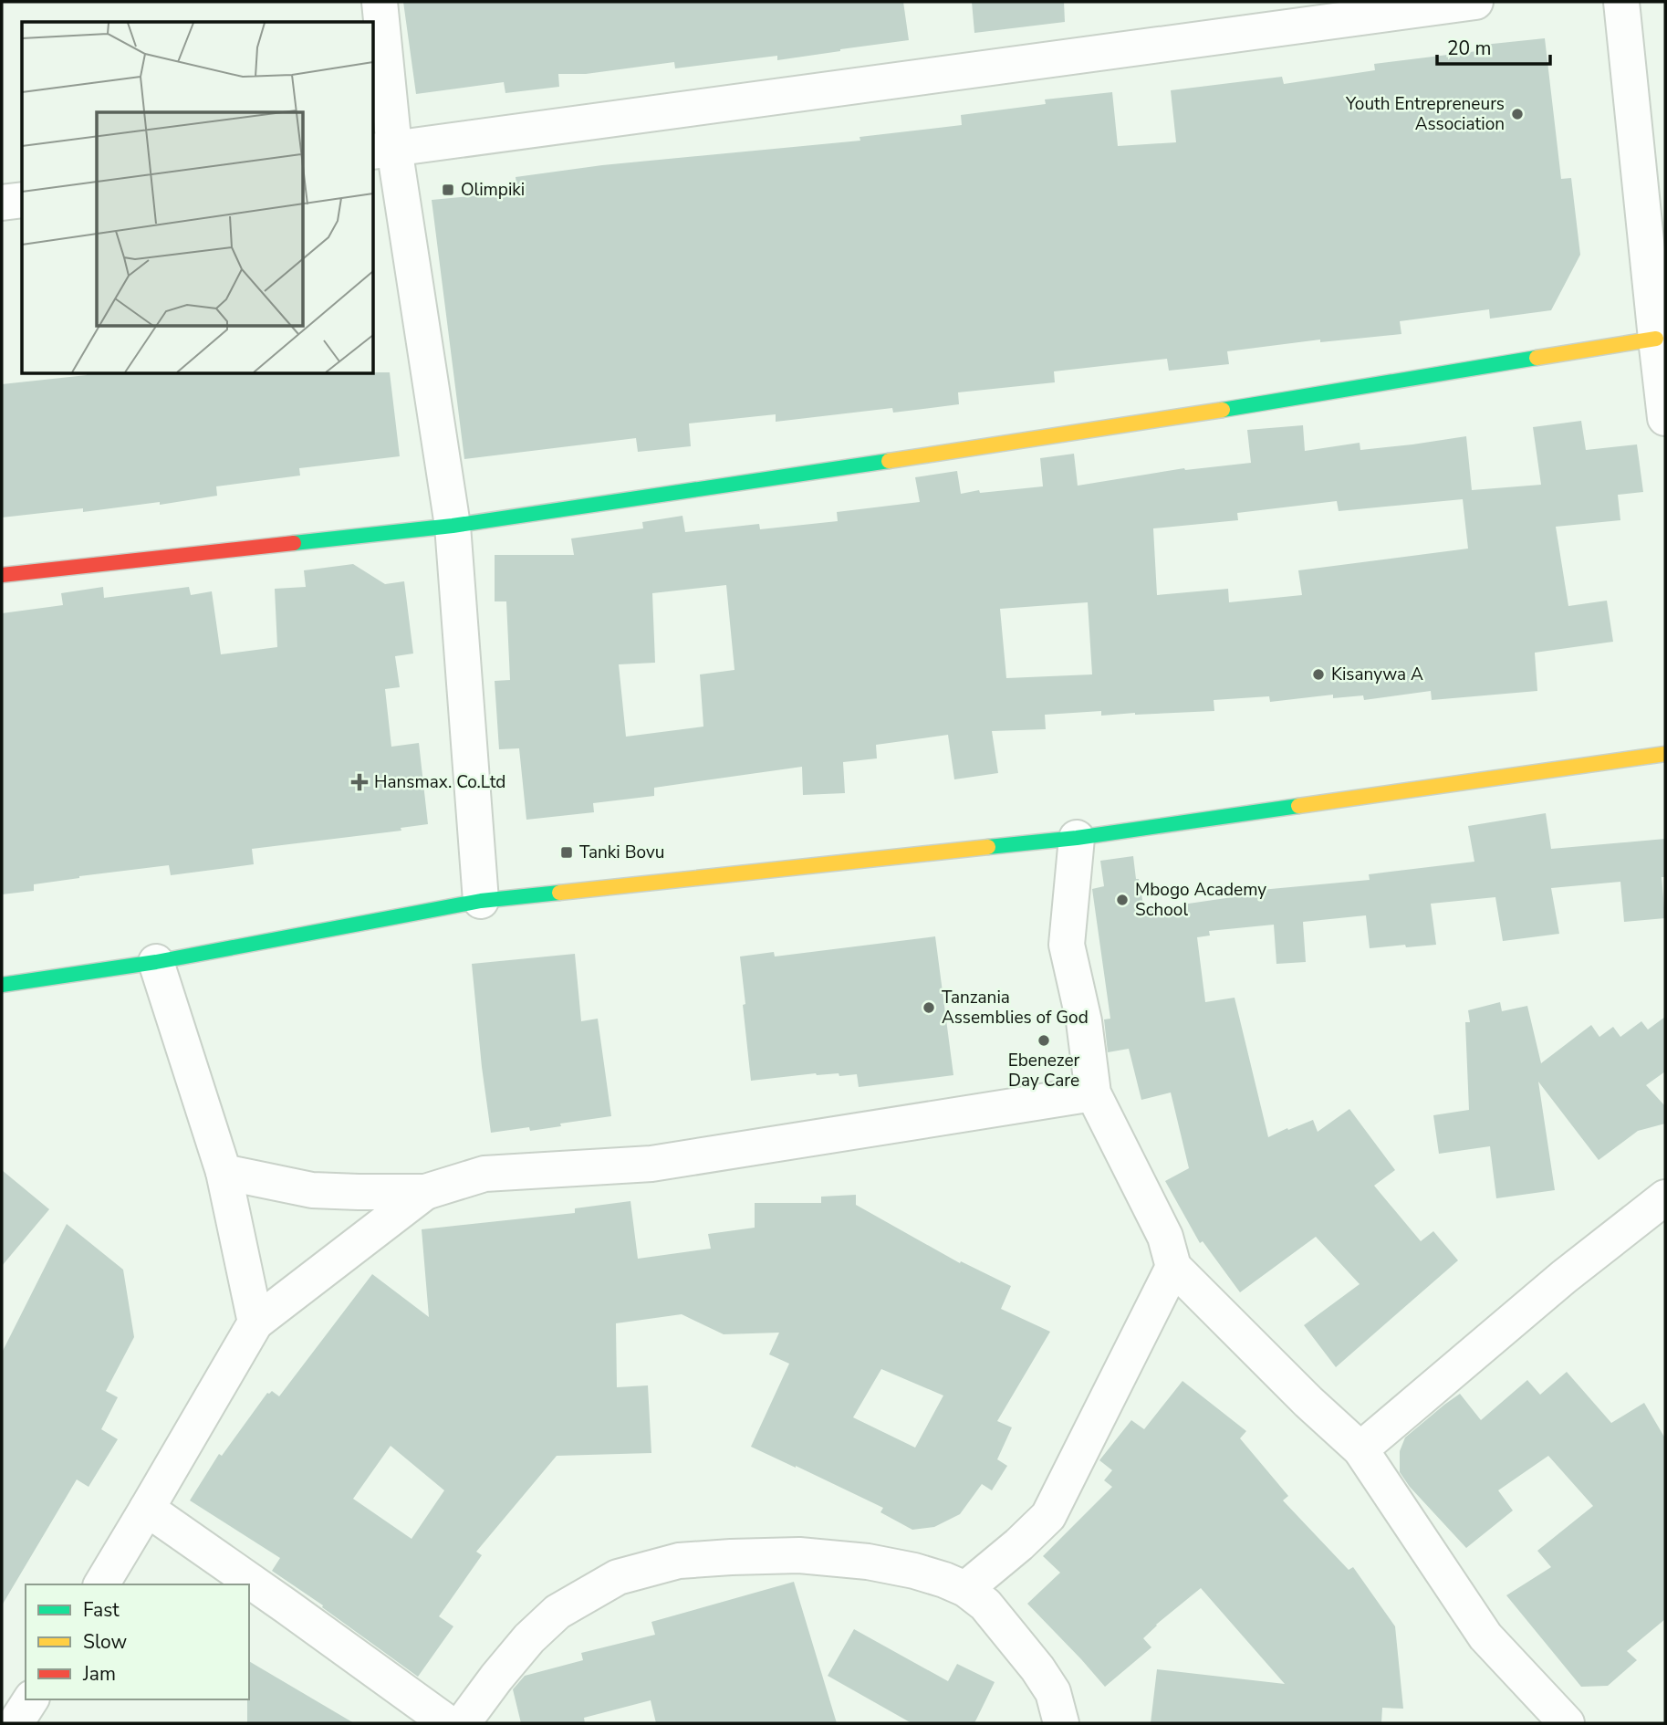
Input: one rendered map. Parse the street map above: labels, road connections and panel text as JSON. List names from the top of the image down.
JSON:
{
  "places": {
    "other": [
      "Youth Entrepreneurs Association",
      "Kisanywa A",
      "Mbogo Academy School",
      "Tanzania Assemblies of God",
      "Ebenezer Day Care"
    ],
    "transit": ["Olimpiki", "Tanki Bovu"],
    "health": ["Hansmax. Co.Ltd"]
  },
  "legend": ["Fast", "Slow", "Jam"],
  "scale_bar": "20 m"
}
